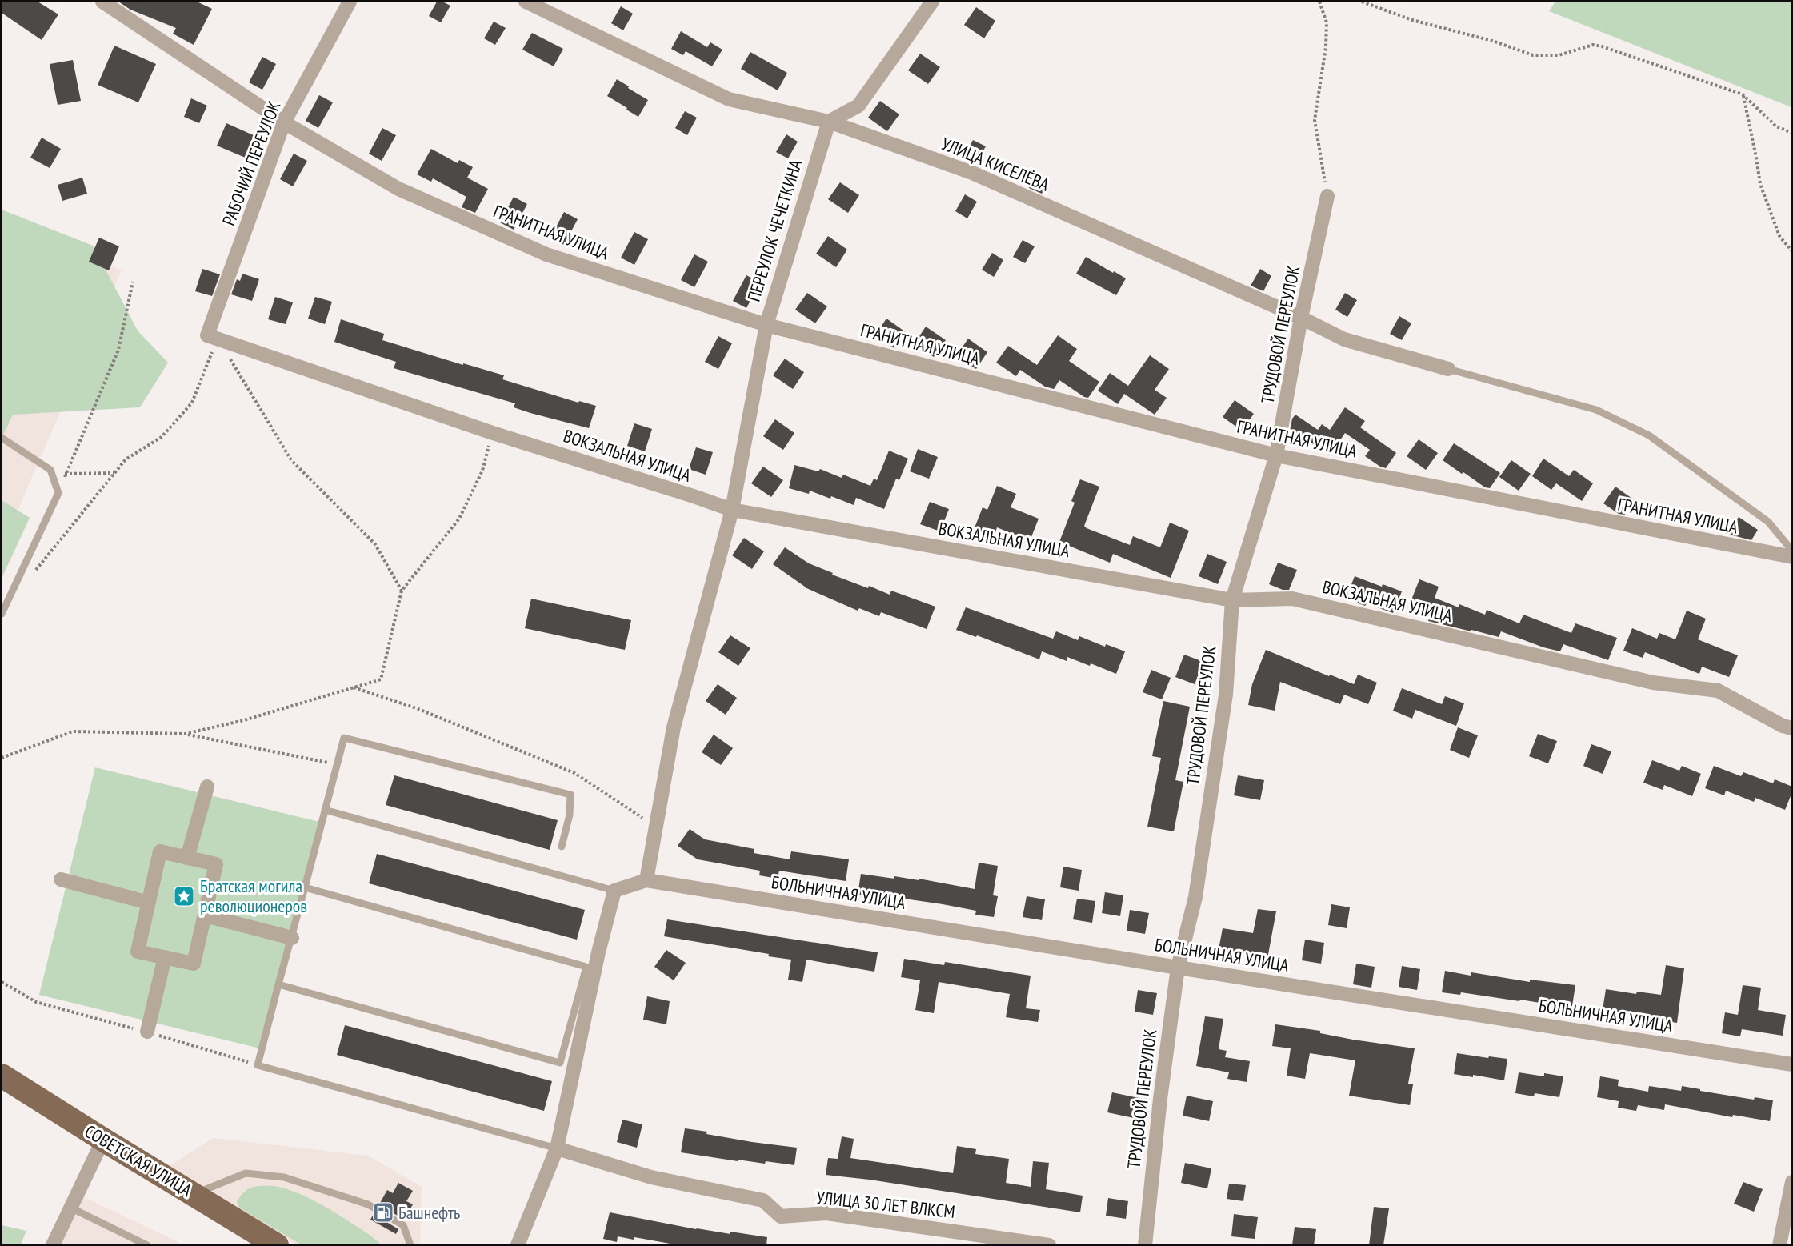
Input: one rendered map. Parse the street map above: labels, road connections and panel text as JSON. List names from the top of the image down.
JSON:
{
  "streets": {
    "main road": ["СОВЕТСКАЯ УЛИЦА"],
    "street": [
      "РАБОЧИЙ ПЕРЕУЛОК",
      "УЛИЦА КИСЕЛЁВА",
      "ПЕРЕУЛОК ЧЕЧЕТКИНА",
      "ГРАНИТНАЯ УЛИЦА",
      "ТРУДОВОЙ ПЕРЕУЛОК",
      "ВОКЗАЛЬНАЯ УЛИЦА",
      "БОЛЬНИЧНАЯ УЛИЦА",
      "УЛИЦА 30 ЛЕТ ВЛКСМ"
    ]
  },
  "crossings": [
    ["РАБОЧИЙ ПЕРЕУЛОК", "ГРАНИТНАЯ УЛИЦА"],
    ["РАБОЧИЙ ПЕРЕУЛОК", "ВОКЗАЛЬНАЯ УЛИЦА"],
    ["УЛИЦА КИСЕЛЁВА", "ПЕРЕУЛОК ЧЕЧЕТКИНА"],
    ["УЛИЦА КИСЕЛЁВА", "ТРУДОВОЙ ПЕРЕУЛОК"],
    ["ПЕРЕУЛОК ЧЕЧЕТКИНА", "ГРАНИТНАЯ УЛИЦА"],
    ["ПЕРЕУЛОК ЧЕЧЕТКИНА", "ВОКЗАЛЬНАЯ УЛИЦА"],
    ["ПЕРЕУЛОК ЧЕЧЕТКИНА", "БОЛЬНИЧНАЯ УЛИЦА"],
    ["ГРАНИТНАЯ УЛИЦА", "ТРУДОВОЙ ПЕРЕУЛОК"],
    ["ТРУДОВОЙ ПЕРЕУЛОК", "ВОКЗАЛЬНАЯ УЛИЦА"],
    ["ТРУДОВОЙ ПЕРЕУЛОК", "БОЛЬНИЧНАЯ УЛИЦА"]
  ],
  "places": {
    "place": ["Братская могила революционеров"],
    "fuel station": ["Башнефть"]
  }
}
